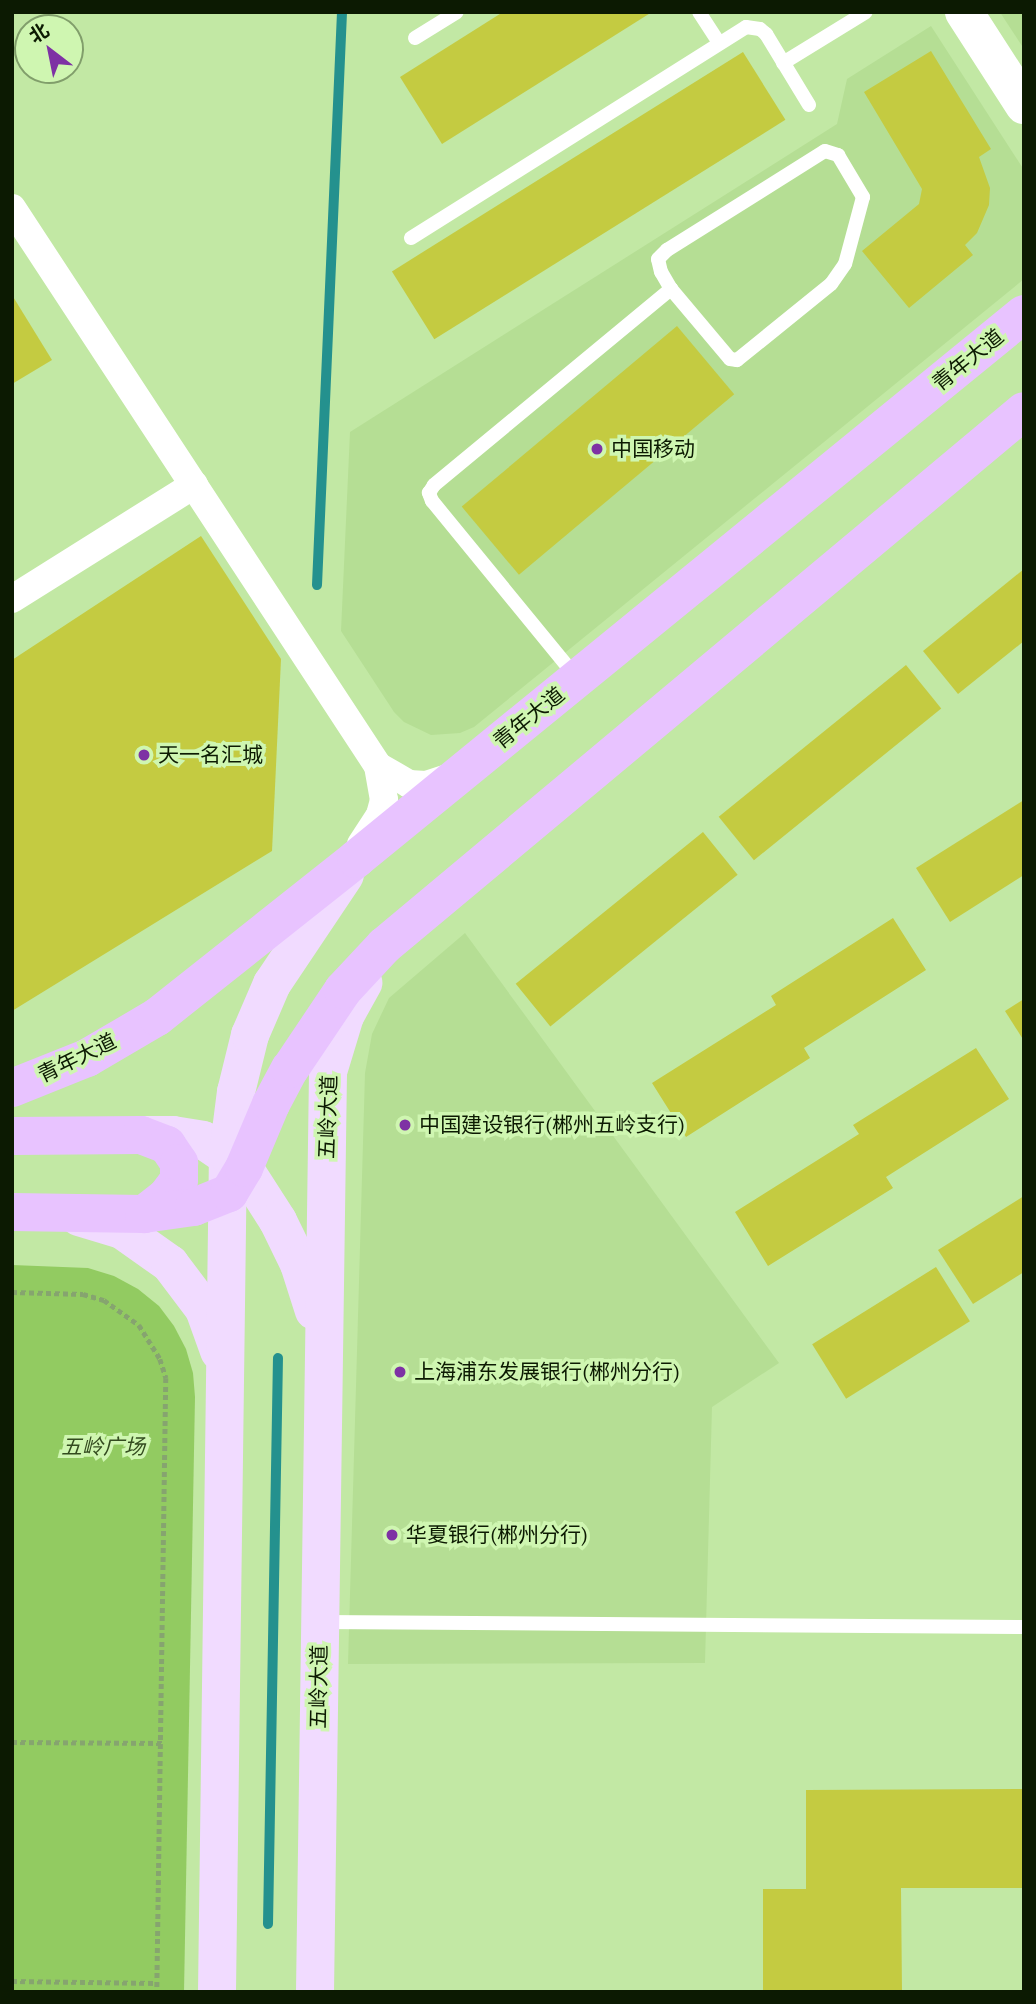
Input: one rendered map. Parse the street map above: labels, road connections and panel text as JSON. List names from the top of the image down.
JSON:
{
  "streets": {
    "highway": ["青年大道"],
    "main road": ["五岭大道"]
  },
  "parks": ["五岭广场"],
  "places": [
    "中国移动",
    "天一名汇城",
    "中国建设银行(郴州五岭支行)",
    "上海浦东发展银行(郴州分行)",
    "华夏银行(郴州分行)"
  ],
  "north": "top left"
}
